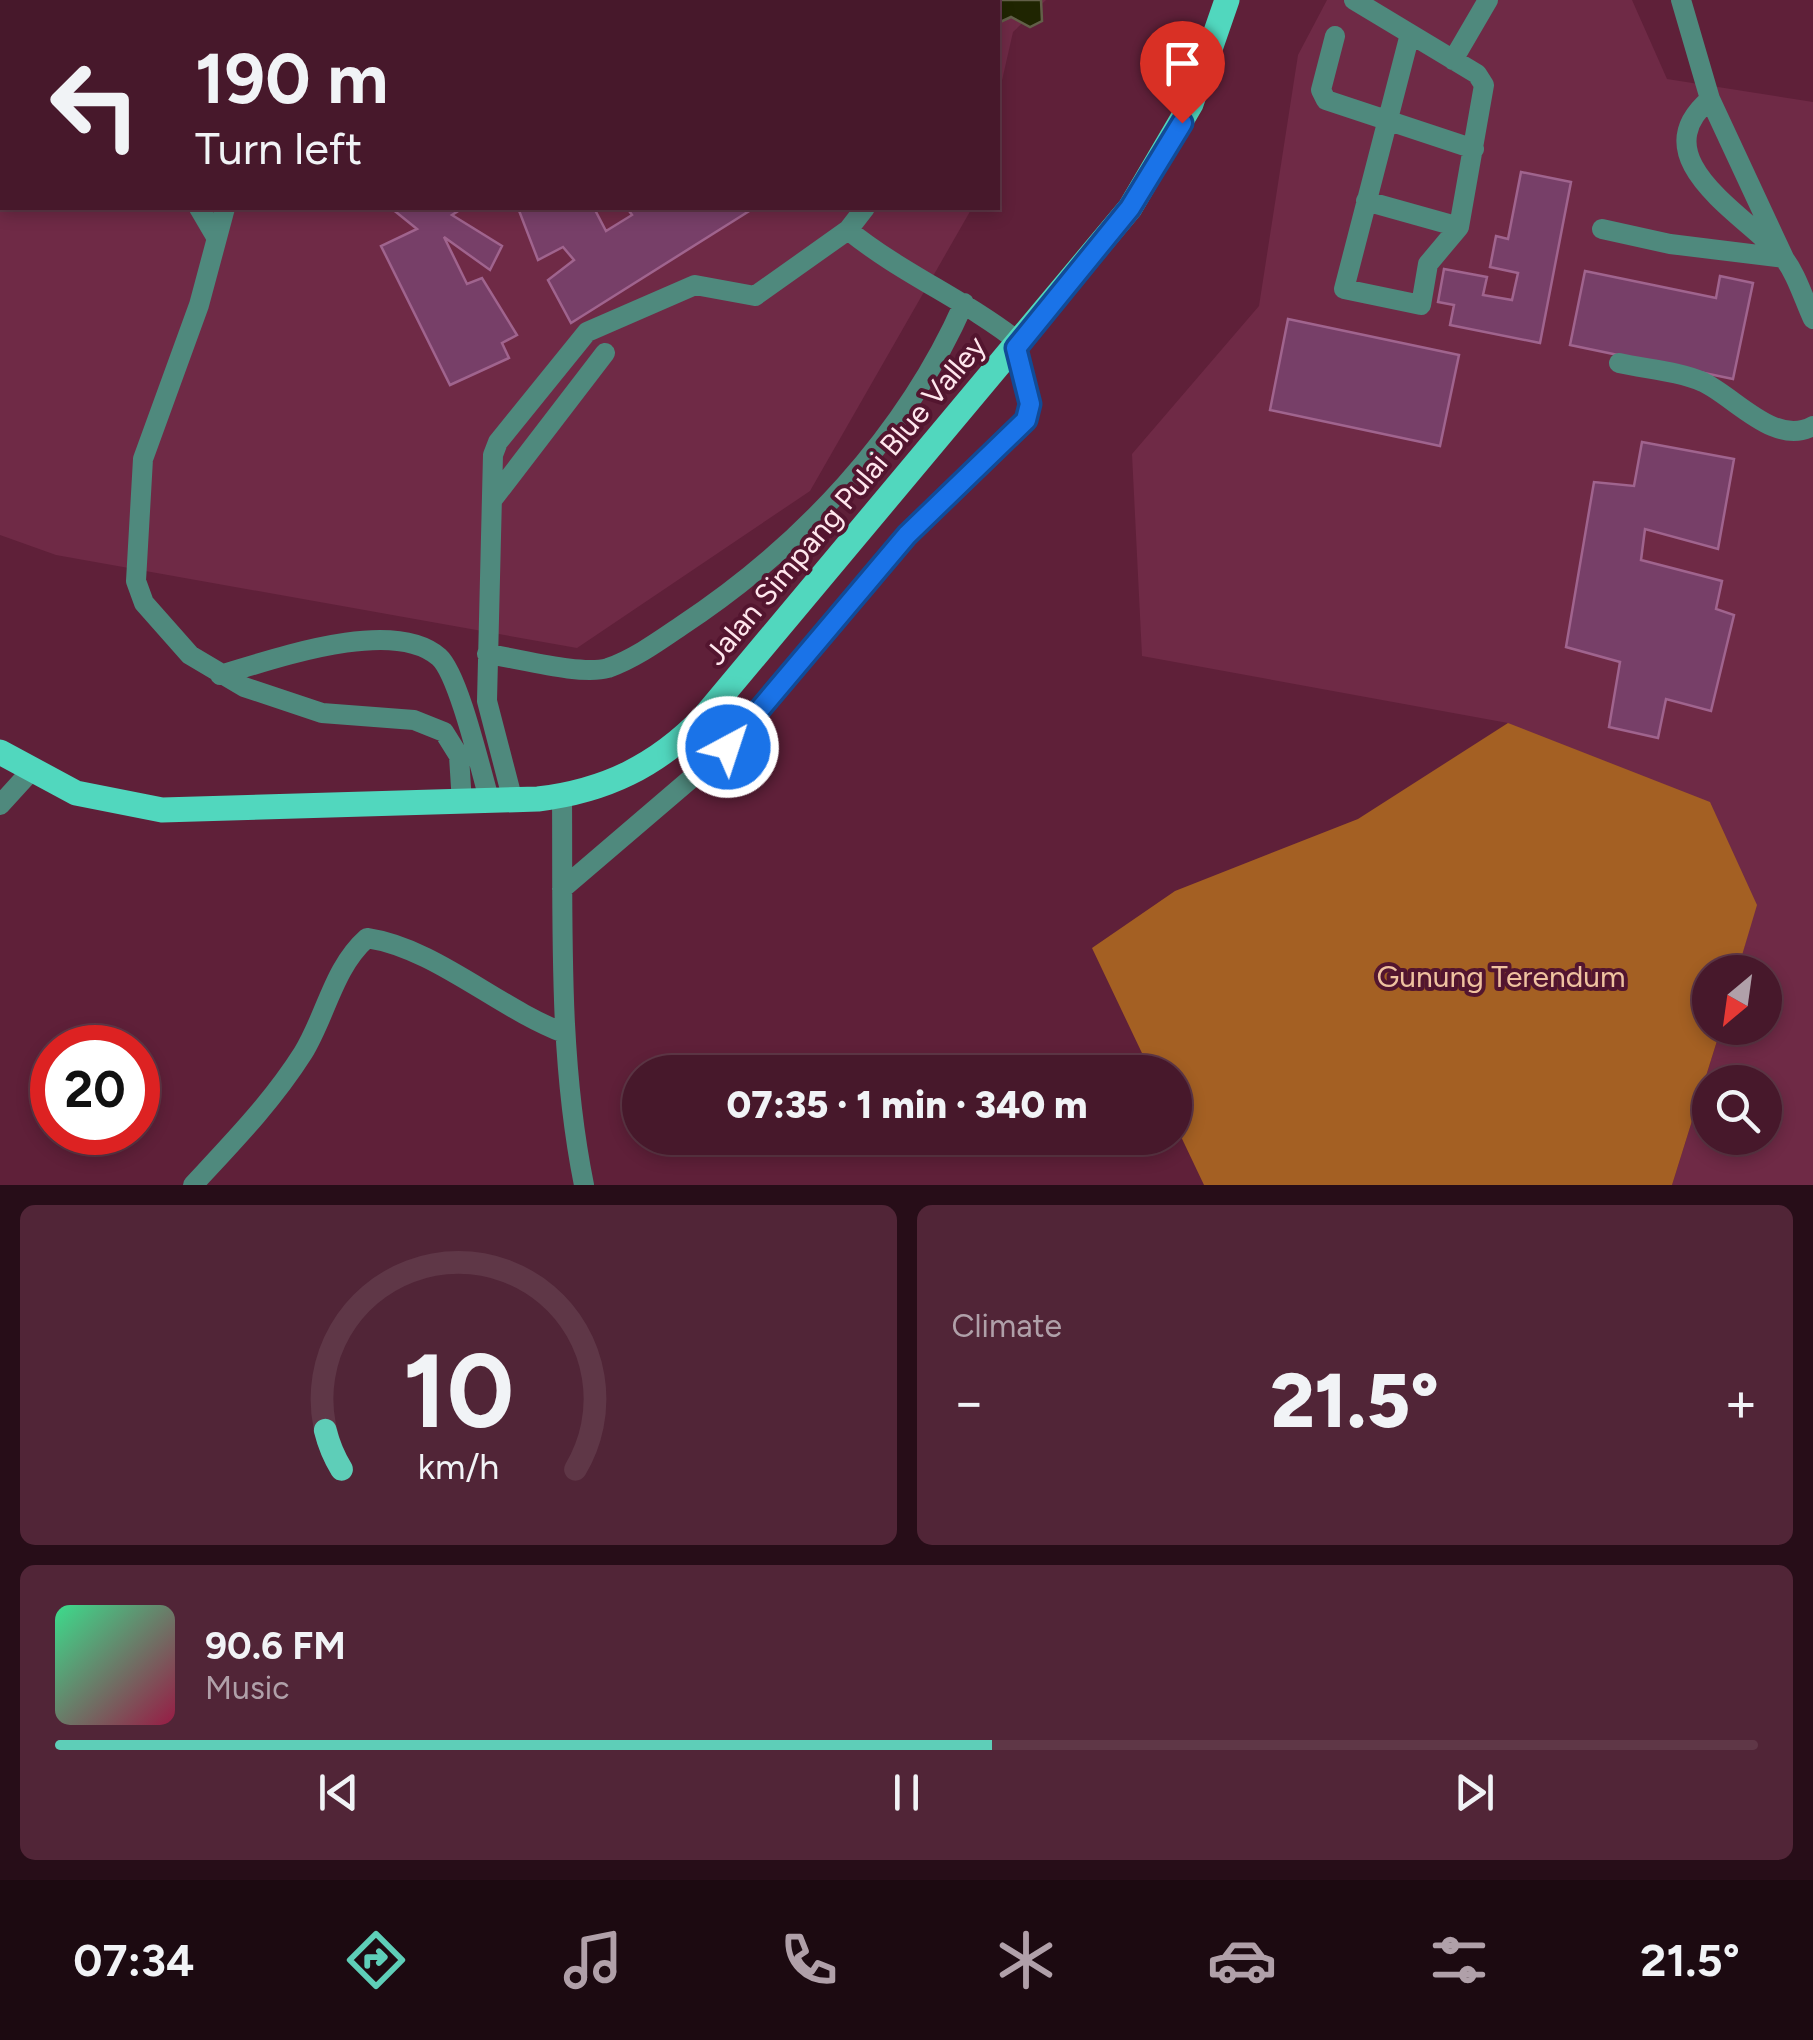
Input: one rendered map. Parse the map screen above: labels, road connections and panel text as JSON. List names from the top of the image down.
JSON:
{
  "streets": {
    "main road": ["Jalan Simpang Pulai Blue Valley"]
  },
  "parks": ["Gunung Terendum"],
  "north": "bottom left",
  "page": {
    "turn": ["190 m", "Turn left"],
    "limit": "20",
    "trip": "07:35 · 1 min · 340 m",
    "tile": "Climate",
    "heat": ["−", "21.5°", "+"],
    "song": ["90.6 FM", "Music"],
    "tabs": ["07:34", "21.5°"],
    "gauge": ["10", "km/h"]
  }
}
